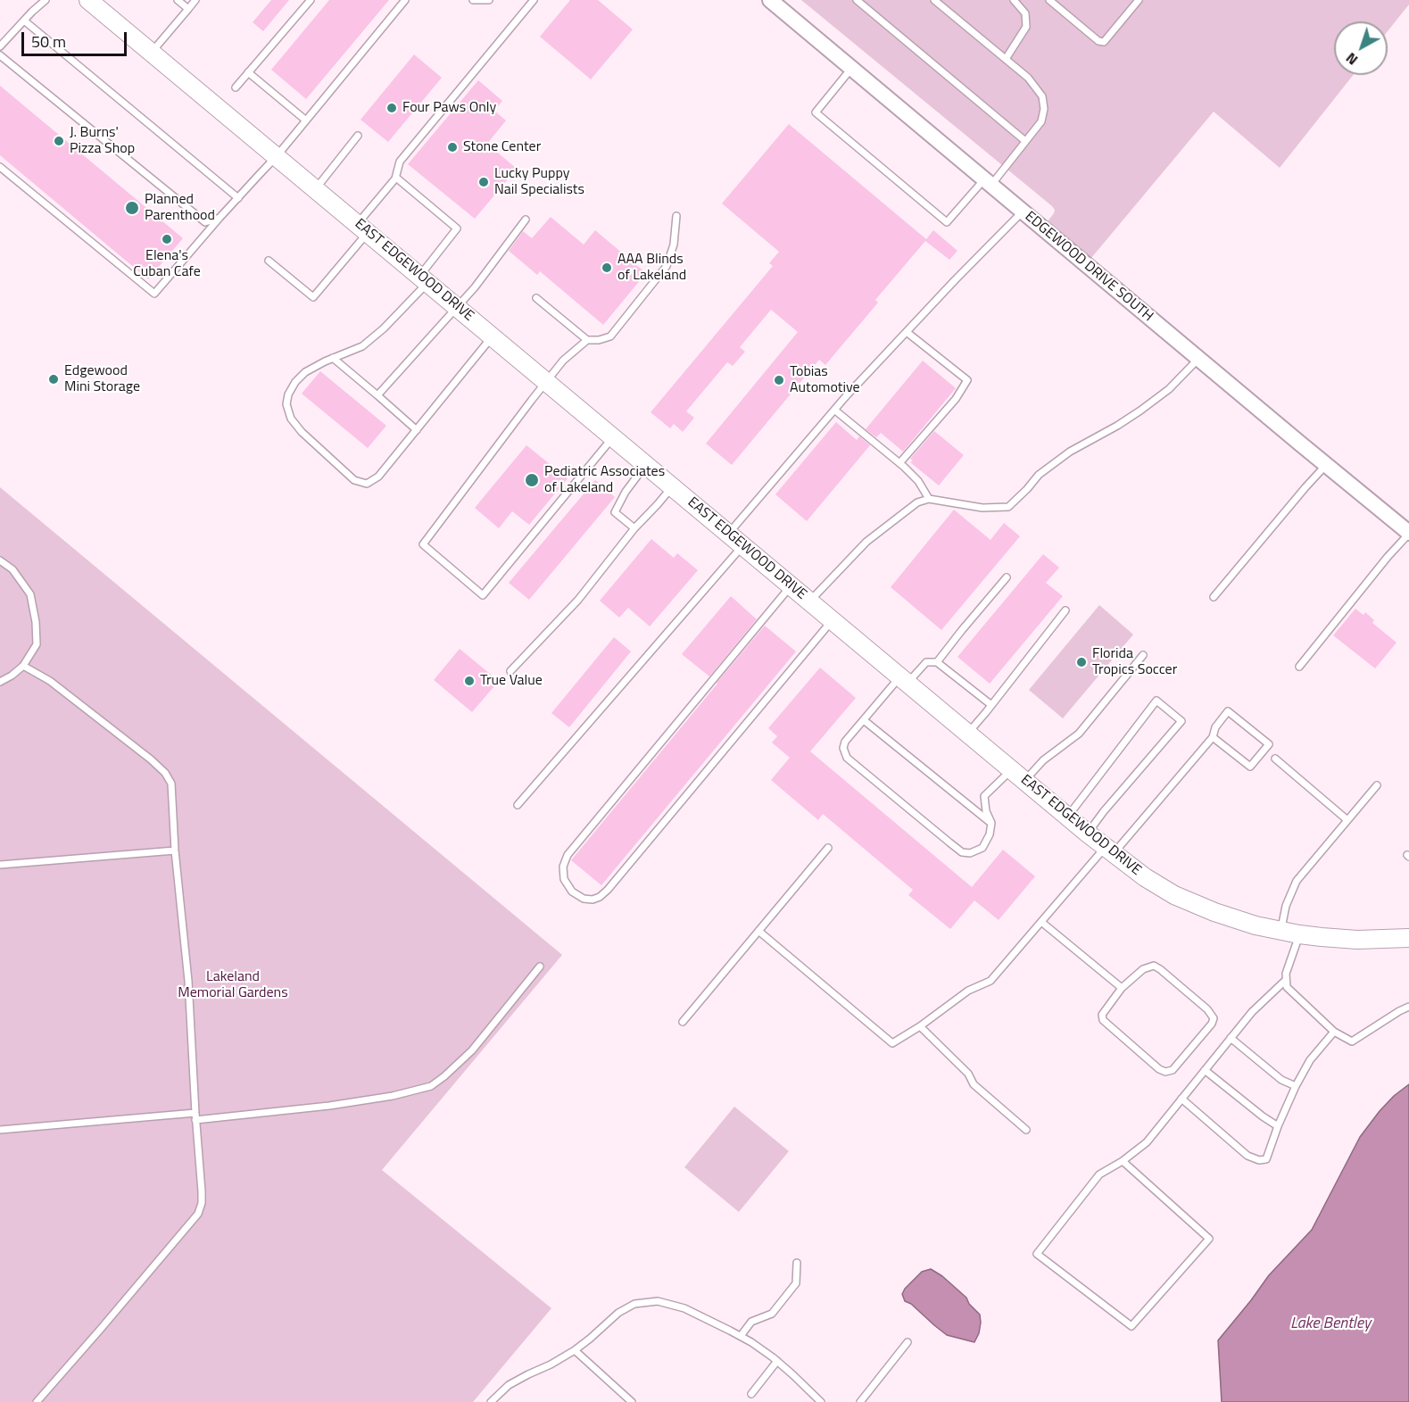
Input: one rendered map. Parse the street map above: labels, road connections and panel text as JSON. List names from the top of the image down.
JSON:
{
  "streets": {
    "main road": ["EAST EDGEWOOD DRIVE"],
    "street": ["EDGEWOOD DRIVE SOUTH"]
  },
  "water": ["Lake Bentley"],
  "parks": ["Lakeland Memorial Gardens"],
  "places": [
    "Four Paws Only",
    "J. Burns' Pizza Shop",
    "Stone Center",
    "Lucky Puppy Nail Specialists",
    "Planned Parenthood",
    "Elena's Cuban Cafe",
    "AAA Blinds of Lakeland",
    "Edgewood Mini Storage",
    "Tobias Automotive",
    "Pediatric Associates of Lakeland",
    "Florida Tropics Soccer",
    "True Value"
  ],
  "scale_bar": "50 m",
  "north": "bottom left"
}
